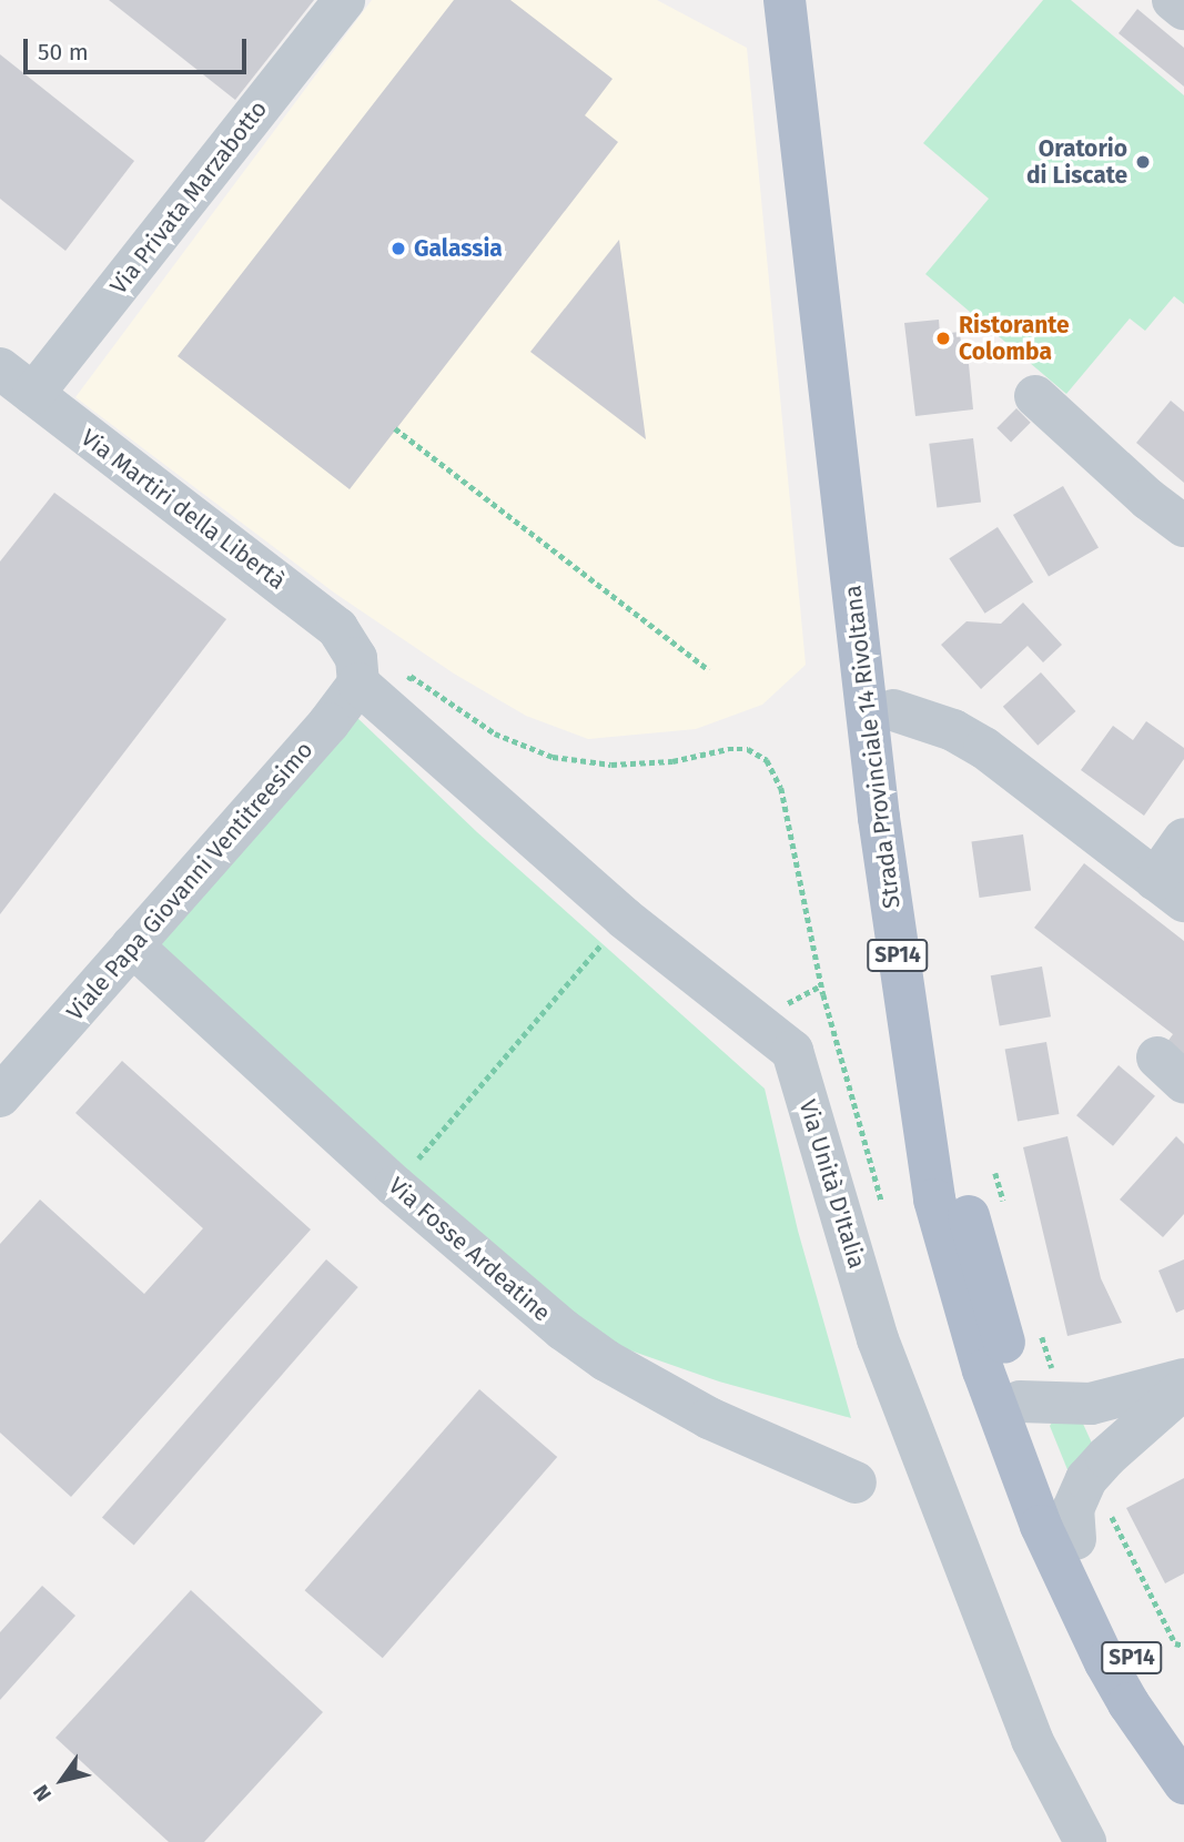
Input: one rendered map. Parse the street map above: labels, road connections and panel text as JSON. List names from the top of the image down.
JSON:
{
  "streets": {
    "main road": ["Strada Provinciale 14 Rivoltana", "SP14"],
    "street": [
      "Via Privata Marzabotto",
      "Via Martiri della Libertà",
      "Viale Papa Giovanni Ventitreesimo",
      "Via Unità D'Italia",
      "Via Fosse Ardeatine"
    ]
  },
  "crossings": [
    ["Via Privata Marzabotto", "Via Martiri della Libertà"],
    ["Via Martiri della Libertà", "Viale Papa Giovanni Ventitreesimo"],
    ["Via Martiri della Libertà", "Via Unità D'Italia"],
    ["Viale Papa Giovanni Ventitreesimo", "Via Unità D'Italia"],
    ["Viale Papa Giovanni Ventitreesimo", "Via Fosse Ardeatine"]
  ],
  "places": ["Oratorio di Liscate", "Galassia", "Ristorante Colomba"],
  "scale_bar": "50 m",
  "north": "bottom left"
}
